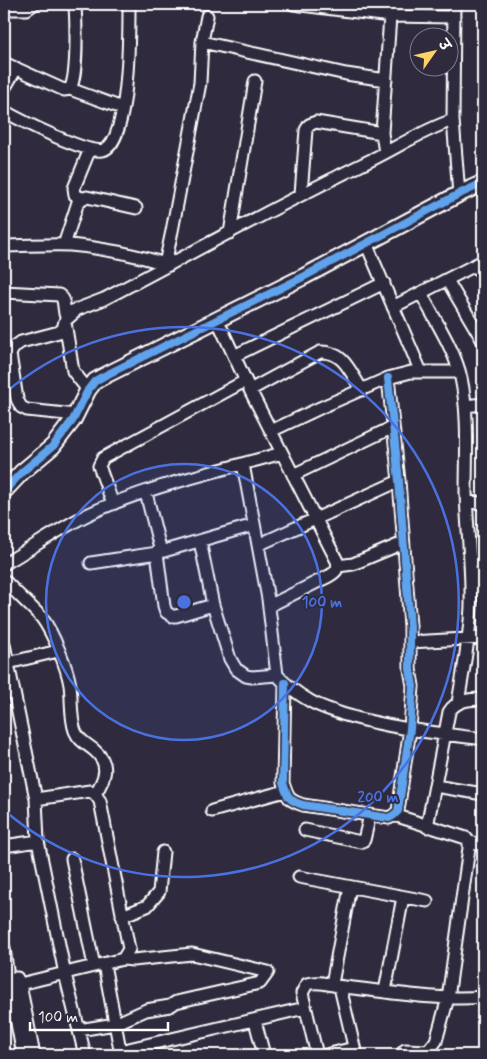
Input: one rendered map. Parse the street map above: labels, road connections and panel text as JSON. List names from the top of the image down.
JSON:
{
  "scale_bar": "100 m",
  "north": "top right",
  "rings": ["100 m", "200 m"]
}
